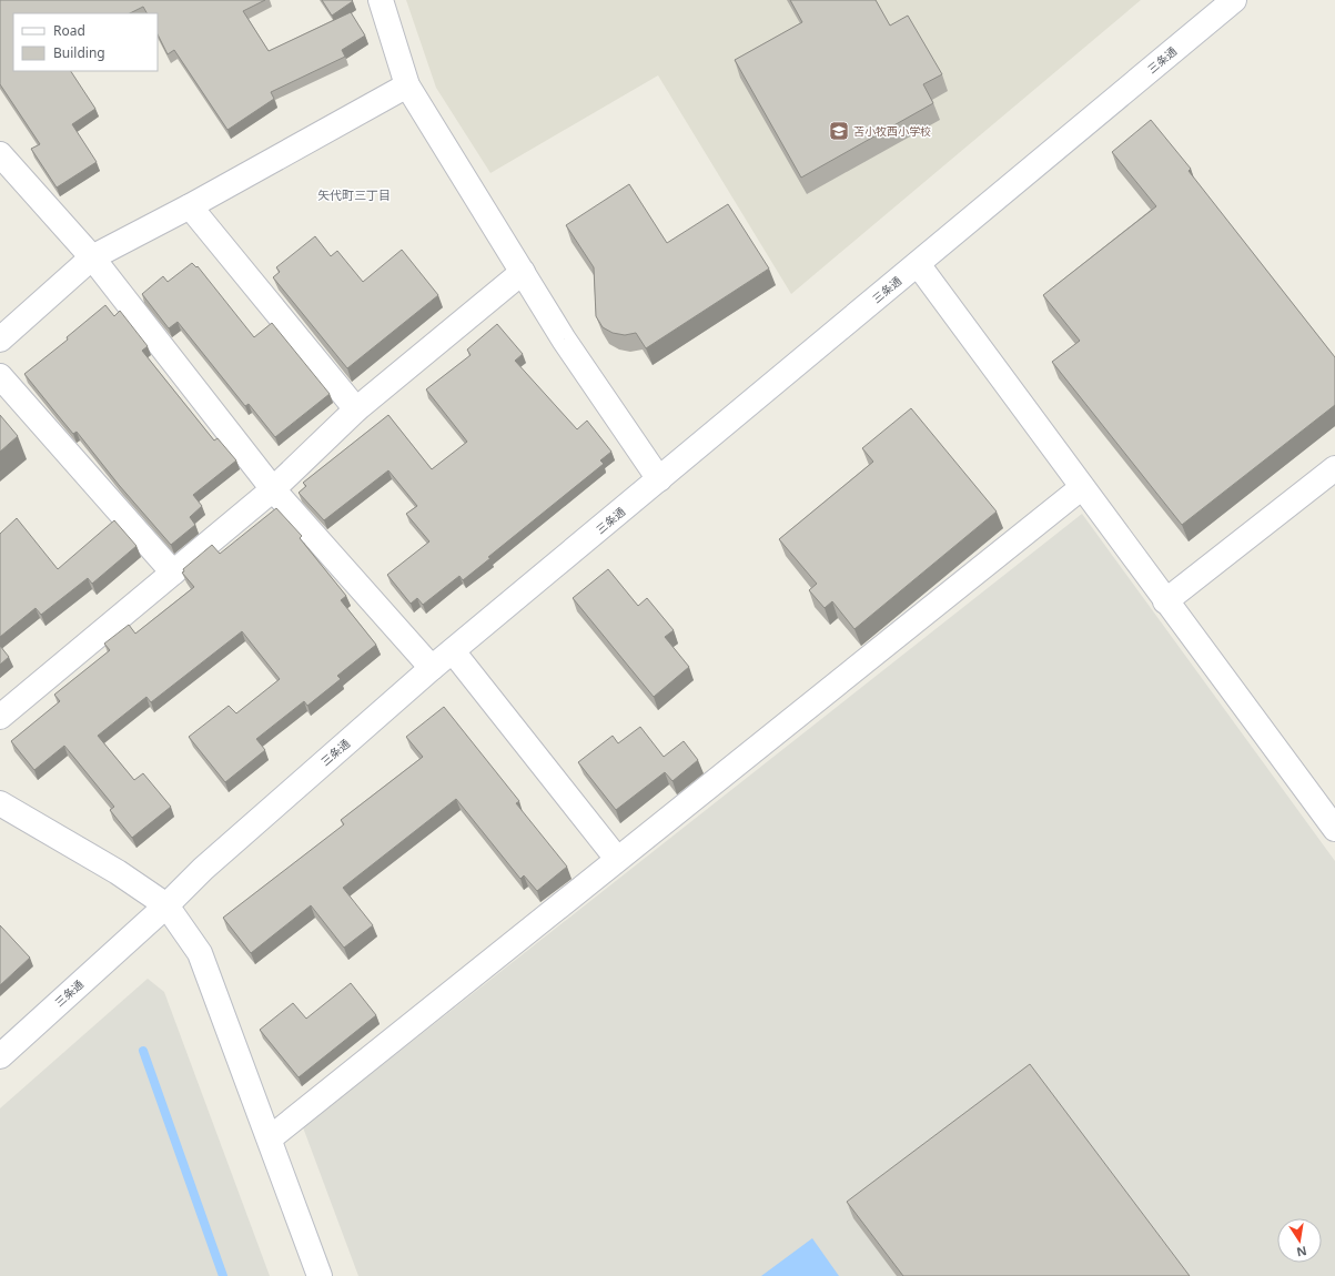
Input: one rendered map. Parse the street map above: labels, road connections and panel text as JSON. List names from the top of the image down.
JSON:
{
  "streets": {
    "street": ["三条通"]
  },
  "districts": ["矢代町三丁目"],
  "places": {
    "school or university": ["苫小牧西小学校"]
  },
  "legend": ["Road", "Building"],
  "north": "bottom"
}
